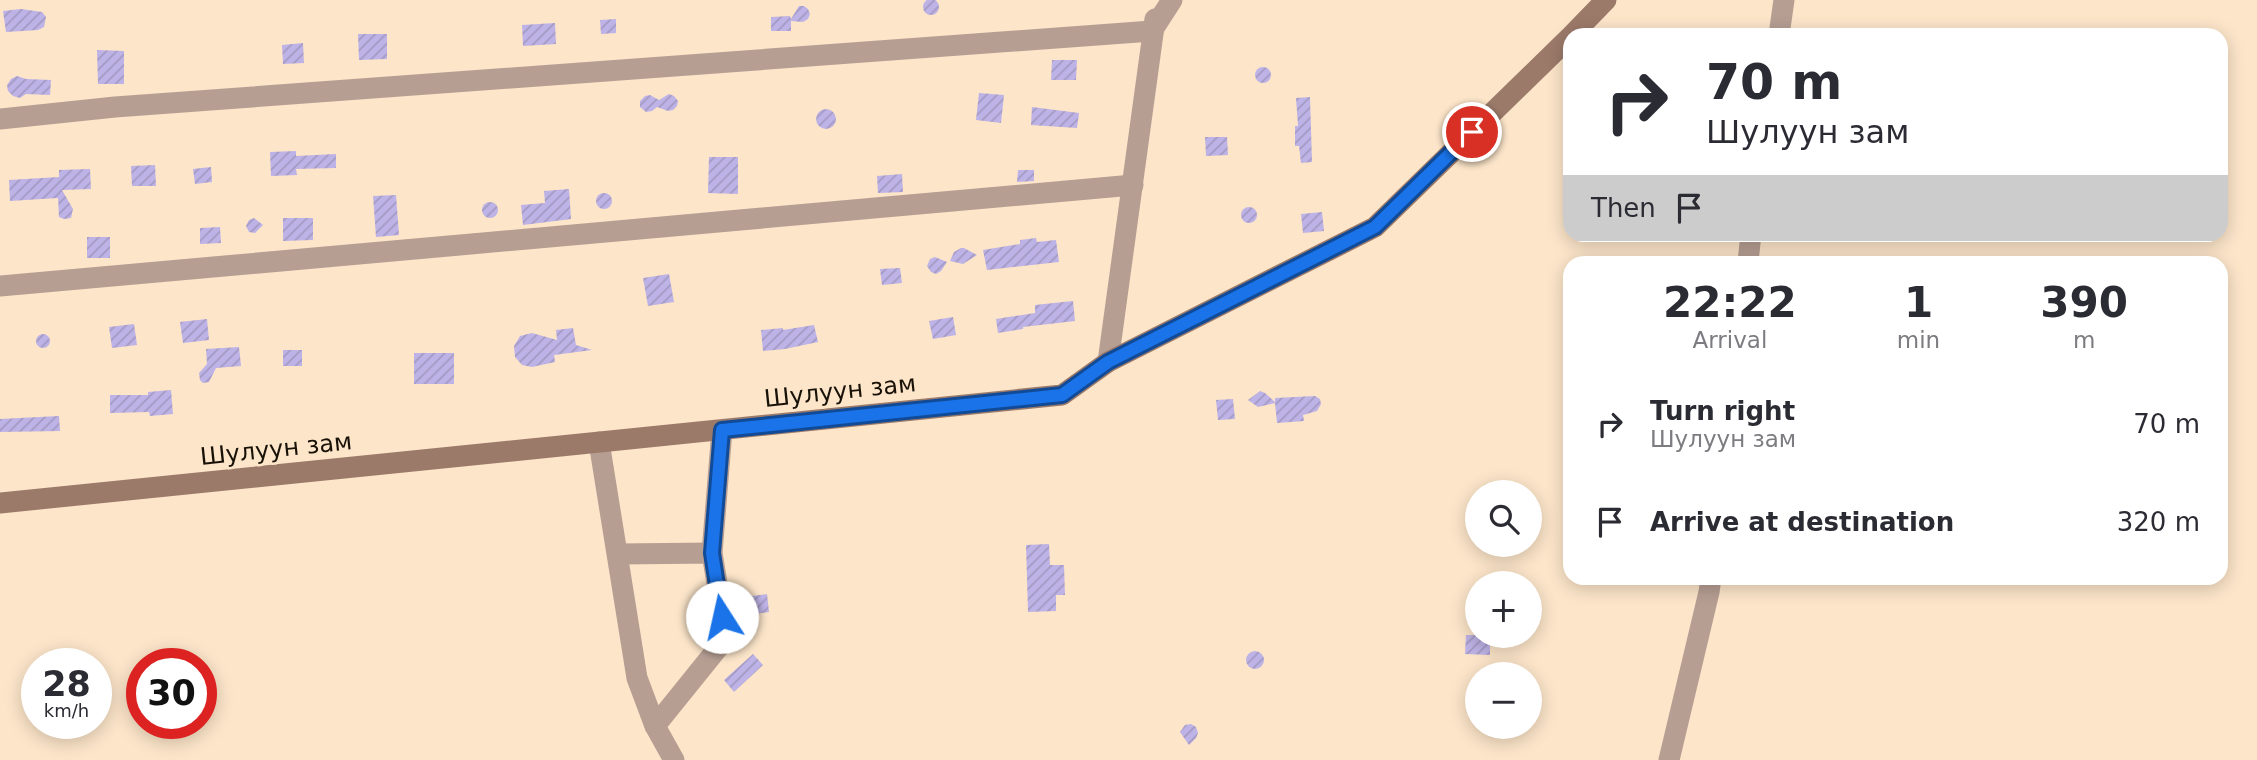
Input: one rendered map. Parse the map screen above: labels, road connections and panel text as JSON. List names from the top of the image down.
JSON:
{
  "streets": {
    "street": ["Шулуун зам"]
  },
  "page": {
    "turn": ["70 m", "Шулуун зам"],
    "then": "Then",
    "eta": [
      "22:22",
      "Arrival",
      "1",
      "min",
      "390",
      "m"
    ],
    "list": [
      {
        "name": "Turn right",
        "note": "Шулуун зам",
        "value": "70 m"
      },
      {
        "name": "Arrive at destination",
        "value": "320 m"
      }
    ],
    "map_buttons": ["+", "−"],
    "speed": "28 km/h",
    "limit": "30"
  }
}
